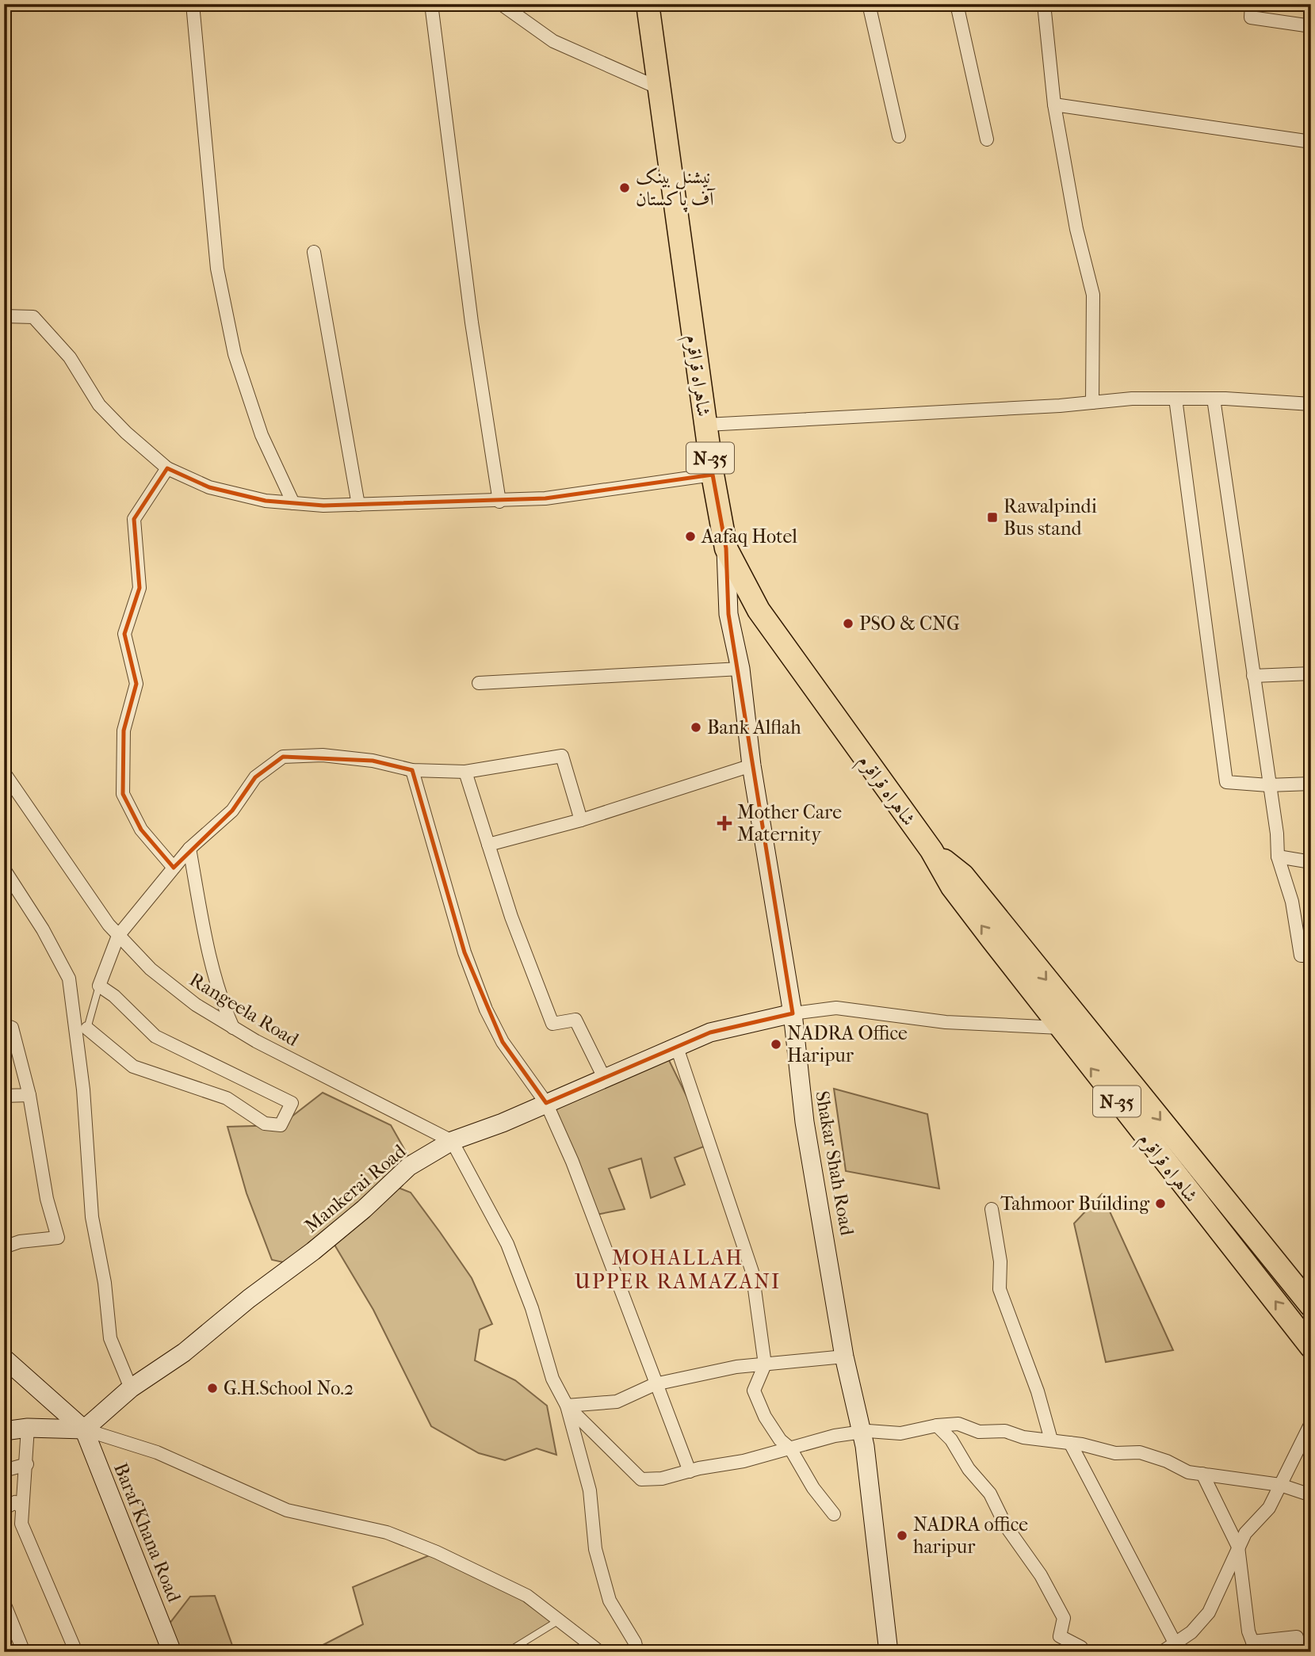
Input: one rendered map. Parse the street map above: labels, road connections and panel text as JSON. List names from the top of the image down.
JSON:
{
  "streets": {
    "highway": ["شاہراہ قراقرم", "N-35"],
    "main road": ["Shakar Shah Road", "Mankerai Road", "Baraf Khana Road"],
    "street": ["Rangeela Road"]
  },
  "crossings": [
    ["شاہراہ قراقرم", "Shakar Shah Road"],
    ["Rangeela Road", "Mankerai Road"],
    ["Shakar Shah Road", "Mankerai Road"],
    ["Mankerai Road", "Baraf Khana Road"]
  ],
  "districts": ["MOHALLAH UPPER RAMAZANI"],
  "places": {
    "other": [
      "نیشنل بینک آف پاکستان",
      "Aafaq Hotel",
      "PSO & CNG",
      "Bank Alflah",
      "NADRA Office Haripur",
      "Tahmoor Building",
      "G.H.School No.2",
      "NADRA office haripur"
    ],
    "transit": ["Rawalpindi Bus stand"],
    "health": ["Mother Care Maternity"]
  }
}
